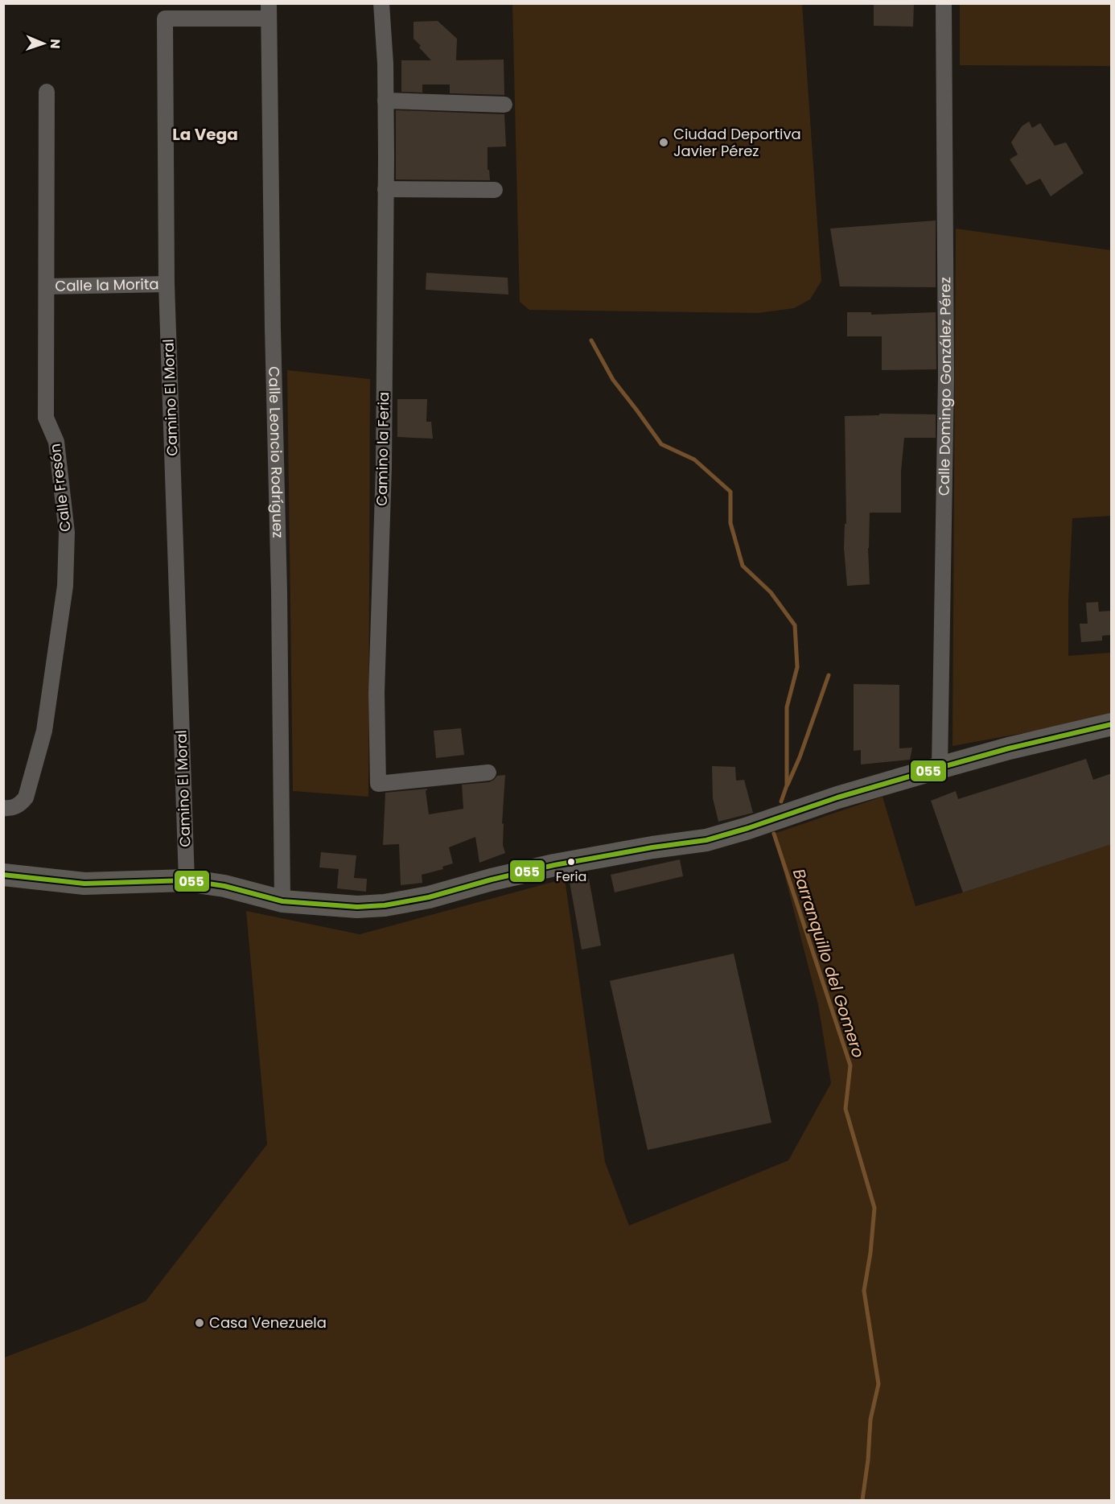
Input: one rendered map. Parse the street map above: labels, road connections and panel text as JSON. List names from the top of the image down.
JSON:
{
  "streets": {
    "street": [
      "Calle la Morita",
      "Calle Domingo González Pérez",
      "Camino El Moral",
      "Camino la Feria",
      "Calle Leoncio Rodríguez",
      "Calle Fresón"
    ]
  },
  "crossings": [
    ["Calle la Morita", "Camino El Moral"],
    ["Calle la Morita", "Calle Fresón"],
    ["Camino El Moral", "Calle Leoncio Rodríguez"]
  ],
  "districts": ["La Vega"],
  "water": ["Barranquillo del Gomero"],
  "places": ["Ciudad Deportiva Javier Pérez", "Feria", "Casa Venezuela"],
  "lines": ["transit line 055"],
  "north": "right"
}
